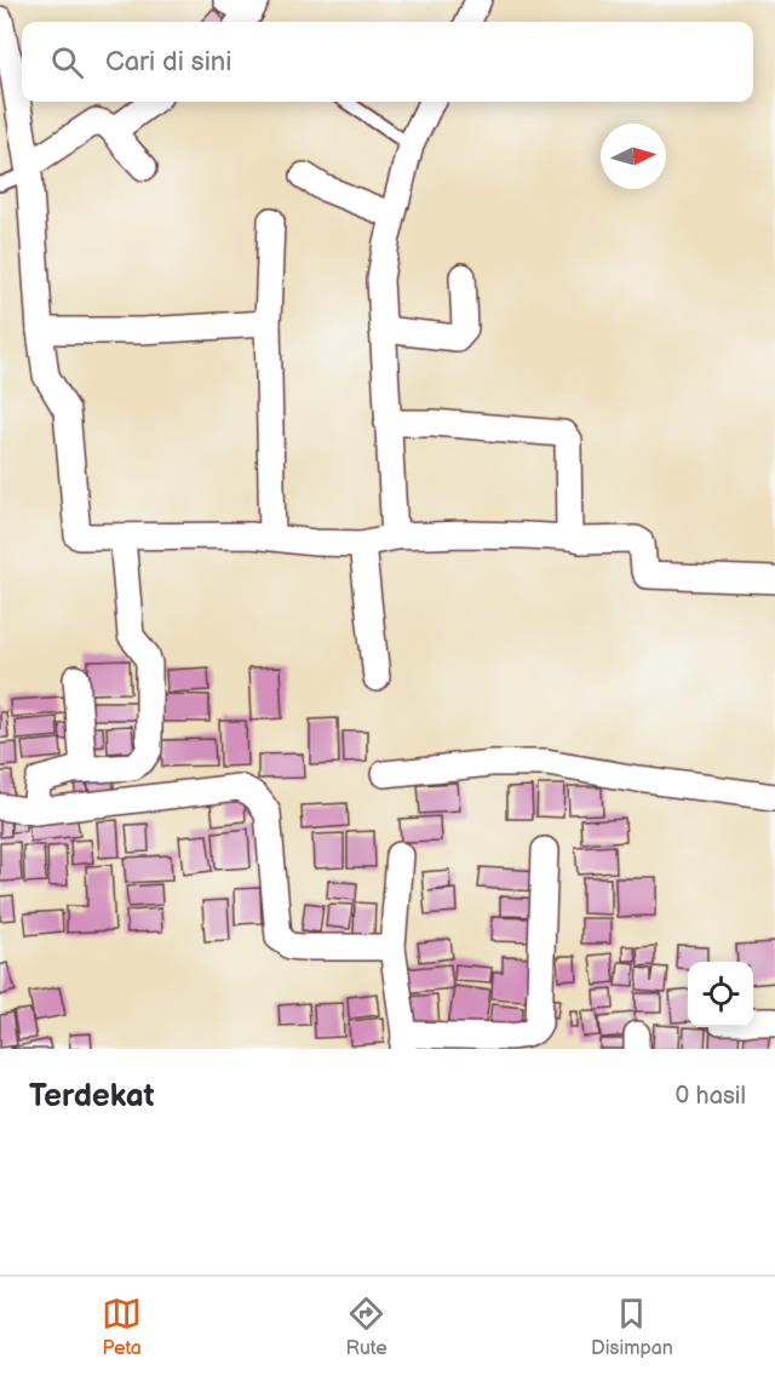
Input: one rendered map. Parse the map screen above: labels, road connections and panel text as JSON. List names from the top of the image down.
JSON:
{
  "north": "right",
  "page": {
    "search": "Cari di sini",
    "heading": ["Terdekat", "0 hasil"],
    "nav": ["Peta", "Rute", "Disimpan"]
  }
}
